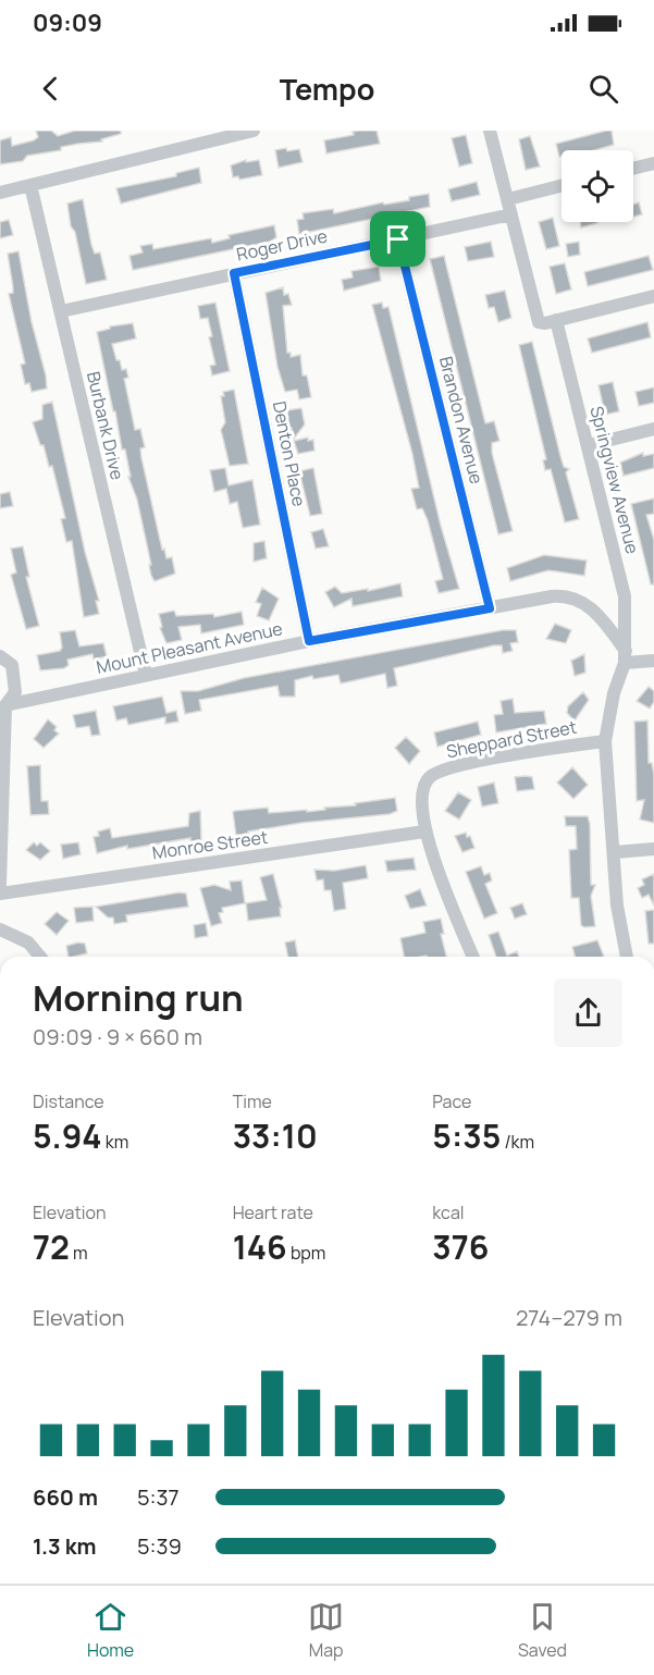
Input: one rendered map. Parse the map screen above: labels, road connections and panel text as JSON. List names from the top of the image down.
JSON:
{
  "streets": {
    "street": [
      "Roger Drive",
      "Brandon Avenue",
      "Burbank Drive",
      "Denton Place",
      "Springview Avenue",
      "Mount Pleasant Avenue",
      "Sheppard Street",
      "Monroe Street"
    ]
  },
  "crossings": [
    ["Roger Drive", "Brandon Avenue"],
    ["Roger Drive", "Burbank Drive"],
    ["Roger Drive", "Denton Place"],
    ["Brandon Avenue", "Mount Pleasant Avenue"],
    ["Burbank Drive", "Mount Pleasant Avenue"],
    ["Denton Place", "Mount Pleasant Avenue"],
    ["Springview Avenue", "Mount Pleasant Avenue"],
    ["Sheppard Street", "Monroe Street"]
  ],
  "page": {
    "status": "09:09",
    "header": "Tempo",
    "heading": ["Morning run", "09:09 · 9 × 660 m"],
    "stats": [
      ["Distance", "5.94 km"],
      ["Time", "33:10"],
      ["Pace", "5:35 /km"],
      ["Elevation", "72 m"],
      ["Heart rate", "146 bpm"],
      ["kcal", "376"]
    ],
    "chart": ["Elevation", "274–279 m"],
    "list": [
      {
        "name": "660 m",
        "note": "5:37"
      },
      {
        "name": "1.3 km",
        "note": "5:39"
      }
    ],
    "tabs": ["Home", "Map", "Saved"]
  }
}
